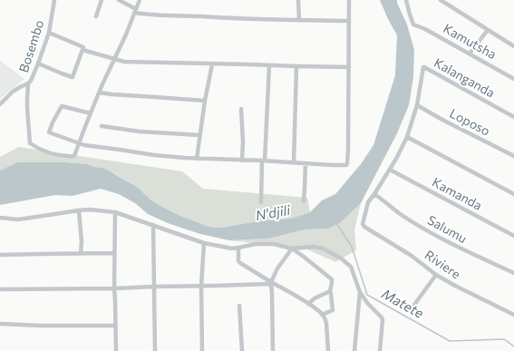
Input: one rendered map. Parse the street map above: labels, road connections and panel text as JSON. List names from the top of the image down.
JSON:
{
  "streets": {
    "street": [
      "Kamutsha",
      "Bosembo",
      "Kalanganda",
      "Loposo",
      "Kamanda",
      "Salumu",
      "Riviere"
    ]
  },
  "crossings": [
    ["Kalanganda", "Loposo"],
    ["Salumu", "Riviere"]
  ],
  "water": ["N'djili", "Matete"]
}
